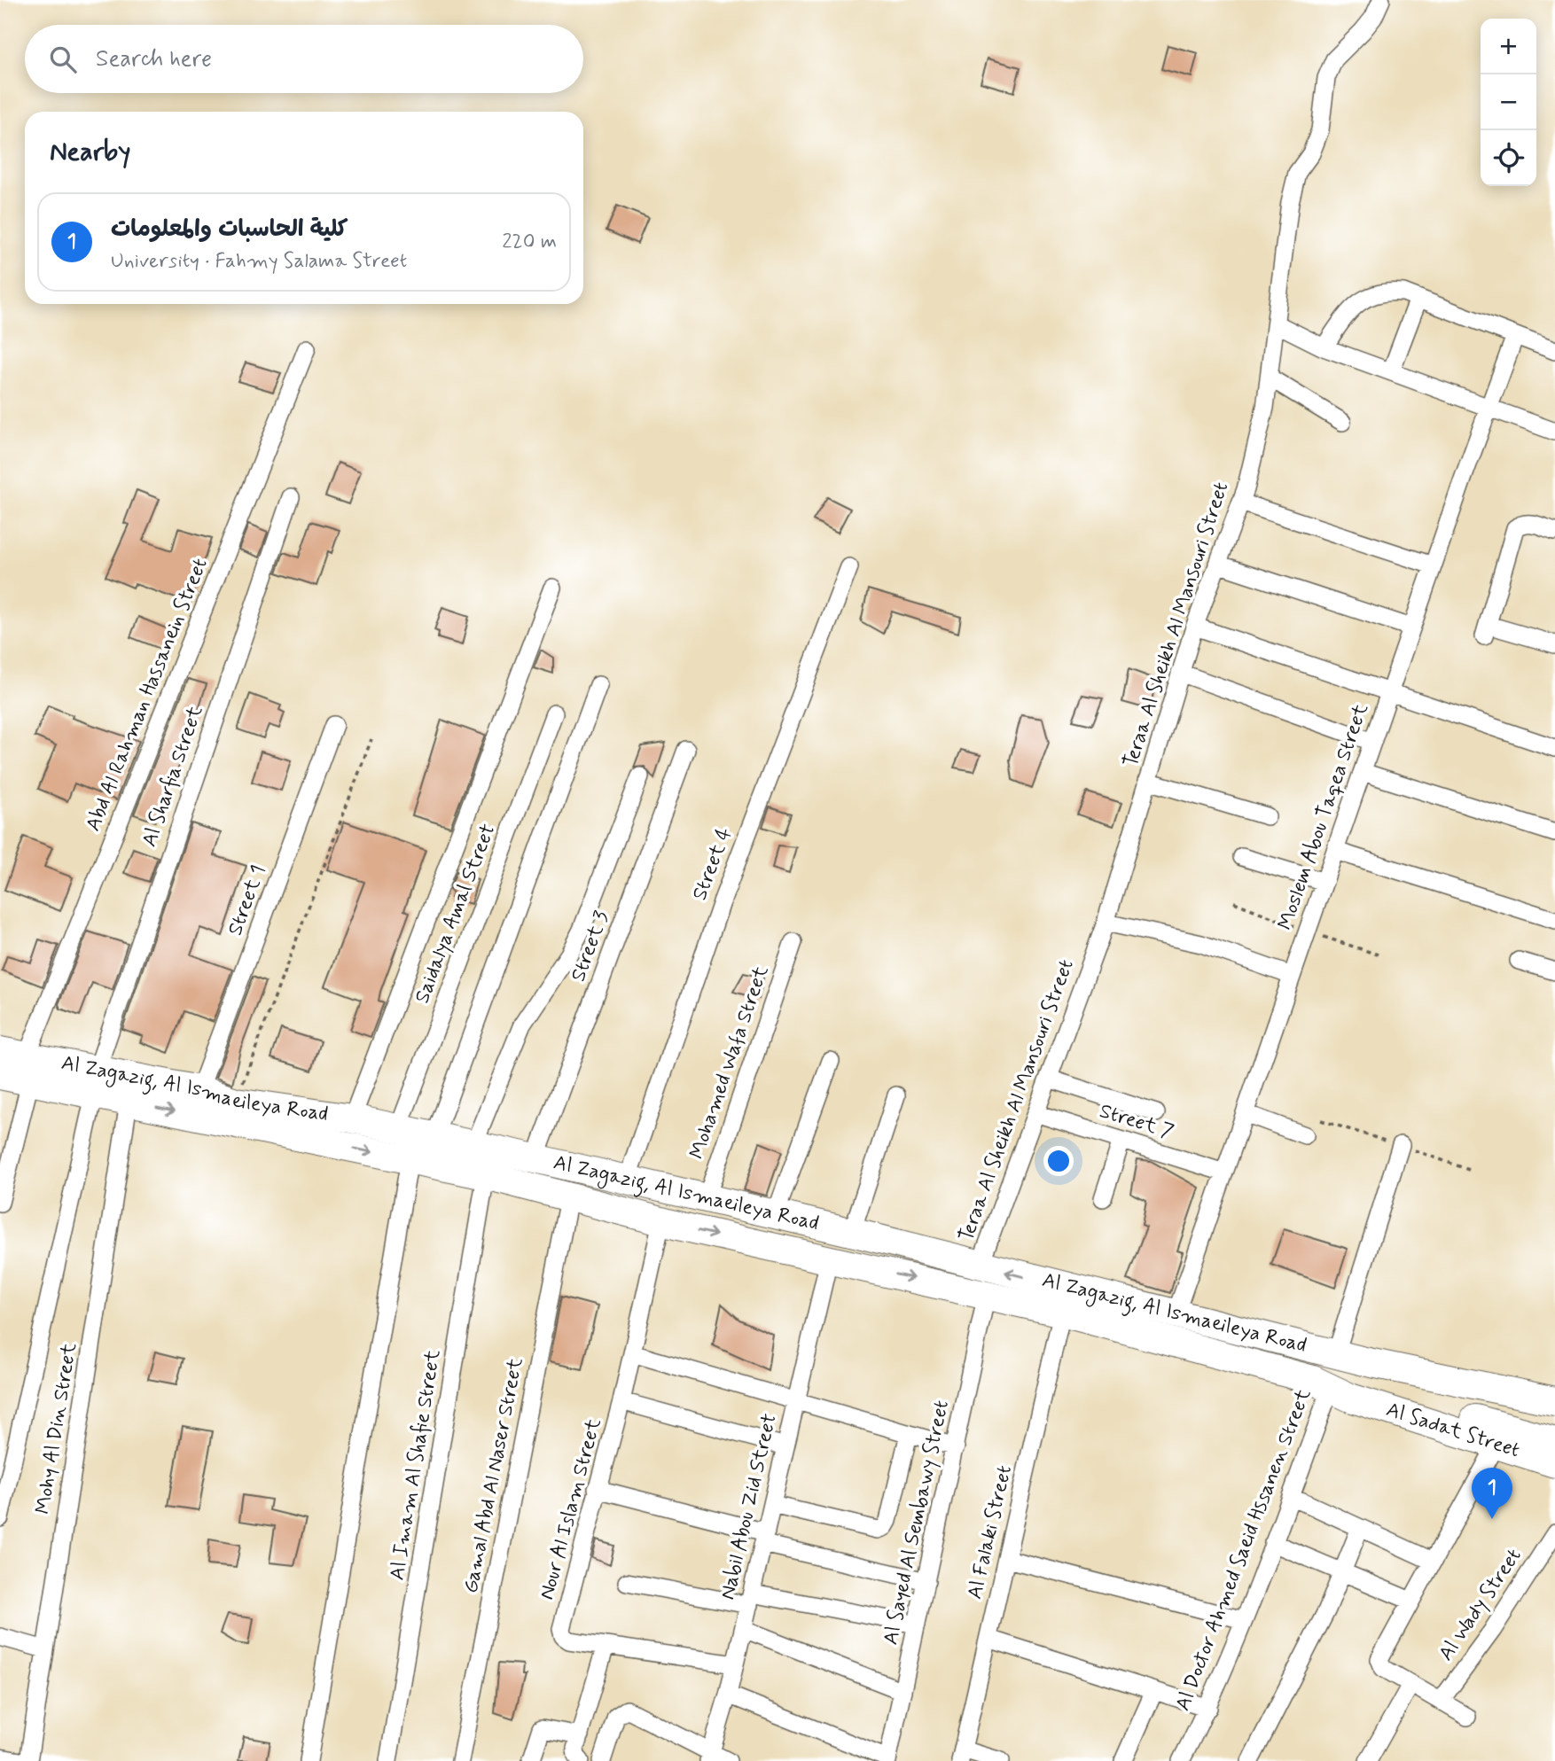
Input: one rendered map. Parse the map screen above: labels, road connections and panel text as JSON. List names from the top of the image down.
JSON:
{
  "streets": {
    "highway": ["Al Zagazig, Al Ismaeileya Road", "Al Sadat Street"],
    "street": [
      "Teraa Al Sheikh Al Mansouri Street",
      "Abd Al Rahman Hassanein Street",
      "Al Sharfia Street",
      "Moslem Abou Taqea Street",
      "Street 4",
      "Street 1",
      "Saidalya Amal Street",
      "Street 3",
      "Mohamed Wafa Street",
      "Street 7",
      "Mohy Al Din Street",
      "Al Imam Al Shafie Street",
      "Gamal Abd Al Naser Street",
      "Nabil Abou Zid Street",
      "Nour Al Islam Street",
      "Al Sayed Al Sembawy Street",
      "Al Falaki Street",
      "Al Doctor Ahmed Saeid Hssanen Street",
      "Al Wady Street"
    ]
  },
  "crossings": [
    ["Teraa Al Sheikh Al Mansouri Street", "Al Zagazig, Al Ismaeileya Road"],
    ["Teraa Al Sheikh Al Mansouri Street", "Street 7"],
    ["Abd Al Rahman Hassanein Street", "Al Zagazig, Al Ismaeileya Road"],
    ["Al Sharfia Street", "Al Zagazig, Al Ismaeileya Road"],
    ["Moslem Abou Taqea Street", "Al Zagazig, Al Ismaeileya Road"],
    ["Moslem Abou Taqea Street", "Street 7"],
    ["Street 4", "Al Zagazig, Al Ismaeileya Road"],
    ["Street 1", "Al Zagazig, Al Ismaeileya Road"],
    ["Saidalya Amal Street", "Al Zagazig, Al Ismaeileya Road"],
    ["Street 3", "Al Zagazig, Al Ismaeileya Road"],
    ["Mohamed Wafa Street", "Al Zagazig, Al Ismaeileya Road"],
    ["Al Zagazig, Al Ismaeileya Road", "Mohy Al Din Street"],
    ["Al Zagazig, Al Ismaeileya Road", "Al Sadat Street"],
    ["Al Zagazig, Al Ismaeileya Road", "Al Imam Al Shafie Street"],
    ["Al Zagazig, Al Ismaeileya Road", "Gamal Abd Al Naser Street"],
    ["Al Zagazig, Al Ismaeileya Road", "Nabil Abou Zid Street"],
    ["Al Zagazig, Al Ismaeileya Road", "Nour Al Islam Street"],
    ["Al Zagazig, Al Ismaeileya Road", "Al Sayed Al Sembawy Street"],
    ["Al Zagazig, Al Ismaeileya Road", "Al Falaki Street"],
    ["Al Zagazig, Al Ismaeileya Road", "Al Doctor Ahmed Saeid Hssanen Street"],
    ["Al Sadat Street", "Al Doctor Ahmed Saeid Hssanen Street"],
    ["Nabil Abou Zid Street", "Nour Al Islam Street"]
  ],
  "page": {
    "map_buttons": ["+", "−"],
    "search": "Search here",
    "heading": "Nearby",
    "list": [
      {
        "mark": "1",
        "name": "كلية الحاسبات والمعلومات",
        "note": "University · Fahmy Salama Street",
        "value": "220 m"
      }
    ],
    "pins": "1"
  }
}
